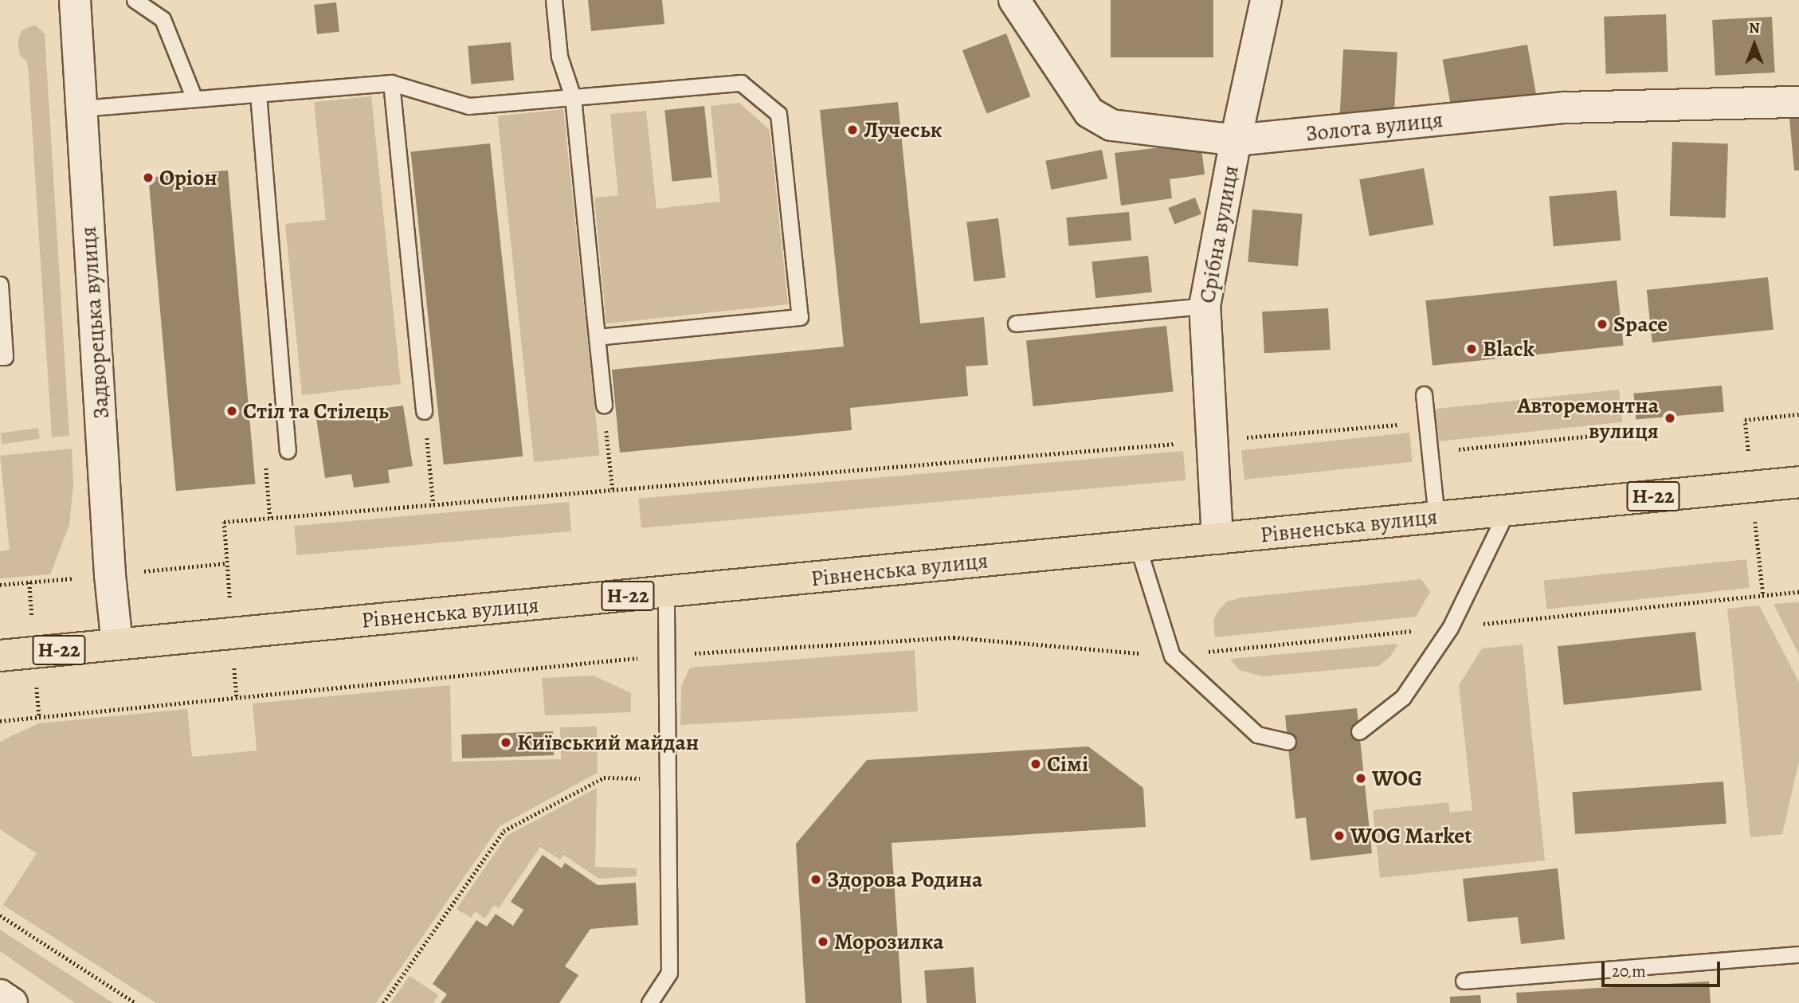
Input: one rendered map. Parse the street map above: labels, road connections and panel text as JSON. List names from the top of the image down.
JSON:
{
  "streets": {
    "main road": ["Н-22", "Рівненська вулиця"],
    "street": ["Золота вулиця", "Срібна вулиця", "Задворецька вулиця"]
  },
  "crossings": [
    ["Золота вулиця", "Срібна вулиця"],
    ["Срібна вулиця", "Рівненська вулиця"],
    ["Задворецька вулиця", "Рівненська вулиця"]
  ],
  "places": [
    "Лучеськ",
    "Оріон",
    "Space",
    "Black",
    "Стіл та Стілець",
    "Авторемонтна вулиця",
    "Київський майдан",
    "Сімі",
    "WOG",
    "WOG Market",
    "Здорова Родина",
    "Морозилка"
  ],
  "scale_bar": "20 m",
  "north": "top"
}
